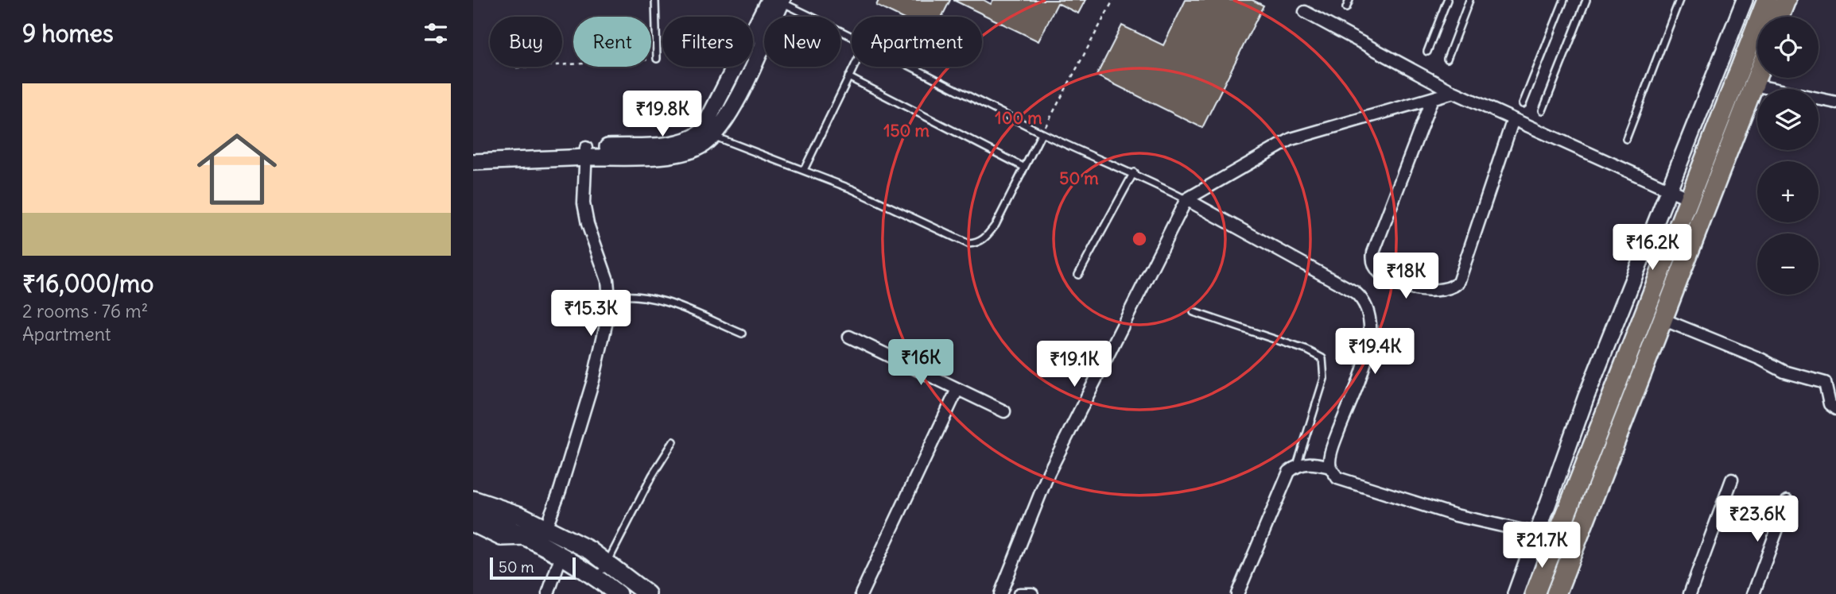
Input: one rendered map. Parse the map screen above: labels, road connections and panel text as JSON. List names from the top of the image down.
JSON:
{
  "scale_bar": "50 m",
  "page": {
    "heading": "9 homes",
    "map_buttons": ["+", "−"],
    "chip": [
      "Buy",
      "Rent",
      "Filters",
      "New",
      "Apartment"
    ],
    "list": [
      {
        "name": "₹16,000/mo",
        "note": "2 rooms · 76 m² · Apartment"
      }
    ],
    "price": [
      "₹19.8K",
      "₹16.2K",
      "₹18K",
      "₹15.3K",
      "₹19.4K",
      "₹16K",
      "₹19.1K",
      "₹23.6K",
      "₹21.7K"
    ],
    "scale": "50 m"
  },
  "rings": ["100 m", "150 m", "50 m"]
}
